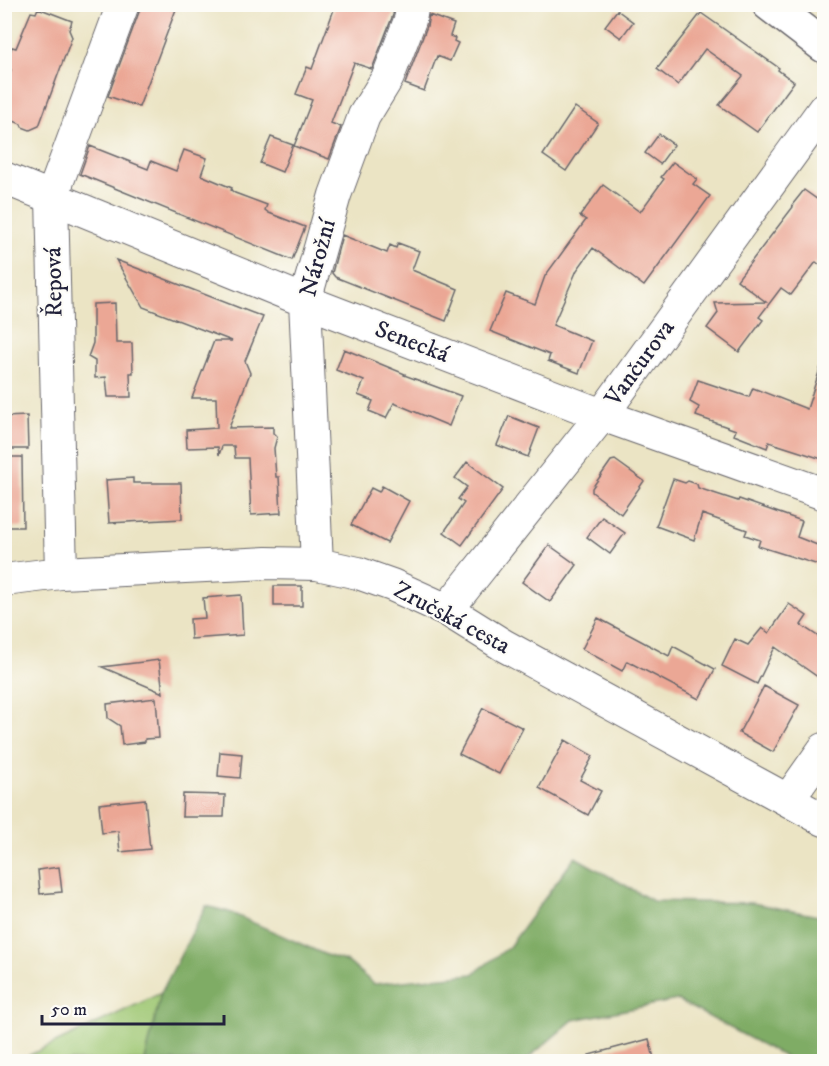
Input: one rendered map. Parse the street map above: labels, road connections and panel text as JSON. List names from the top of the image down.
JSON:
{
  "streets": {
    "street": [
      "Nárožní",
      "Řepová",
      "Senecká",
      "Vančurova",
      "Zručská cesta"
    ]
  },
  "crossings": [
    ["Nárožní", "Senecká"],
    ["Nárožní", "Zručská cesta"],
    ["Řepová", "Senecká"],
    ["Řepová", "Zručská cesta"],
    ["Senecká", "Vančurova"],
    ["Vančurova", "Zručská cesta"]
  ],
  "scale_bar": "50 m"
}
